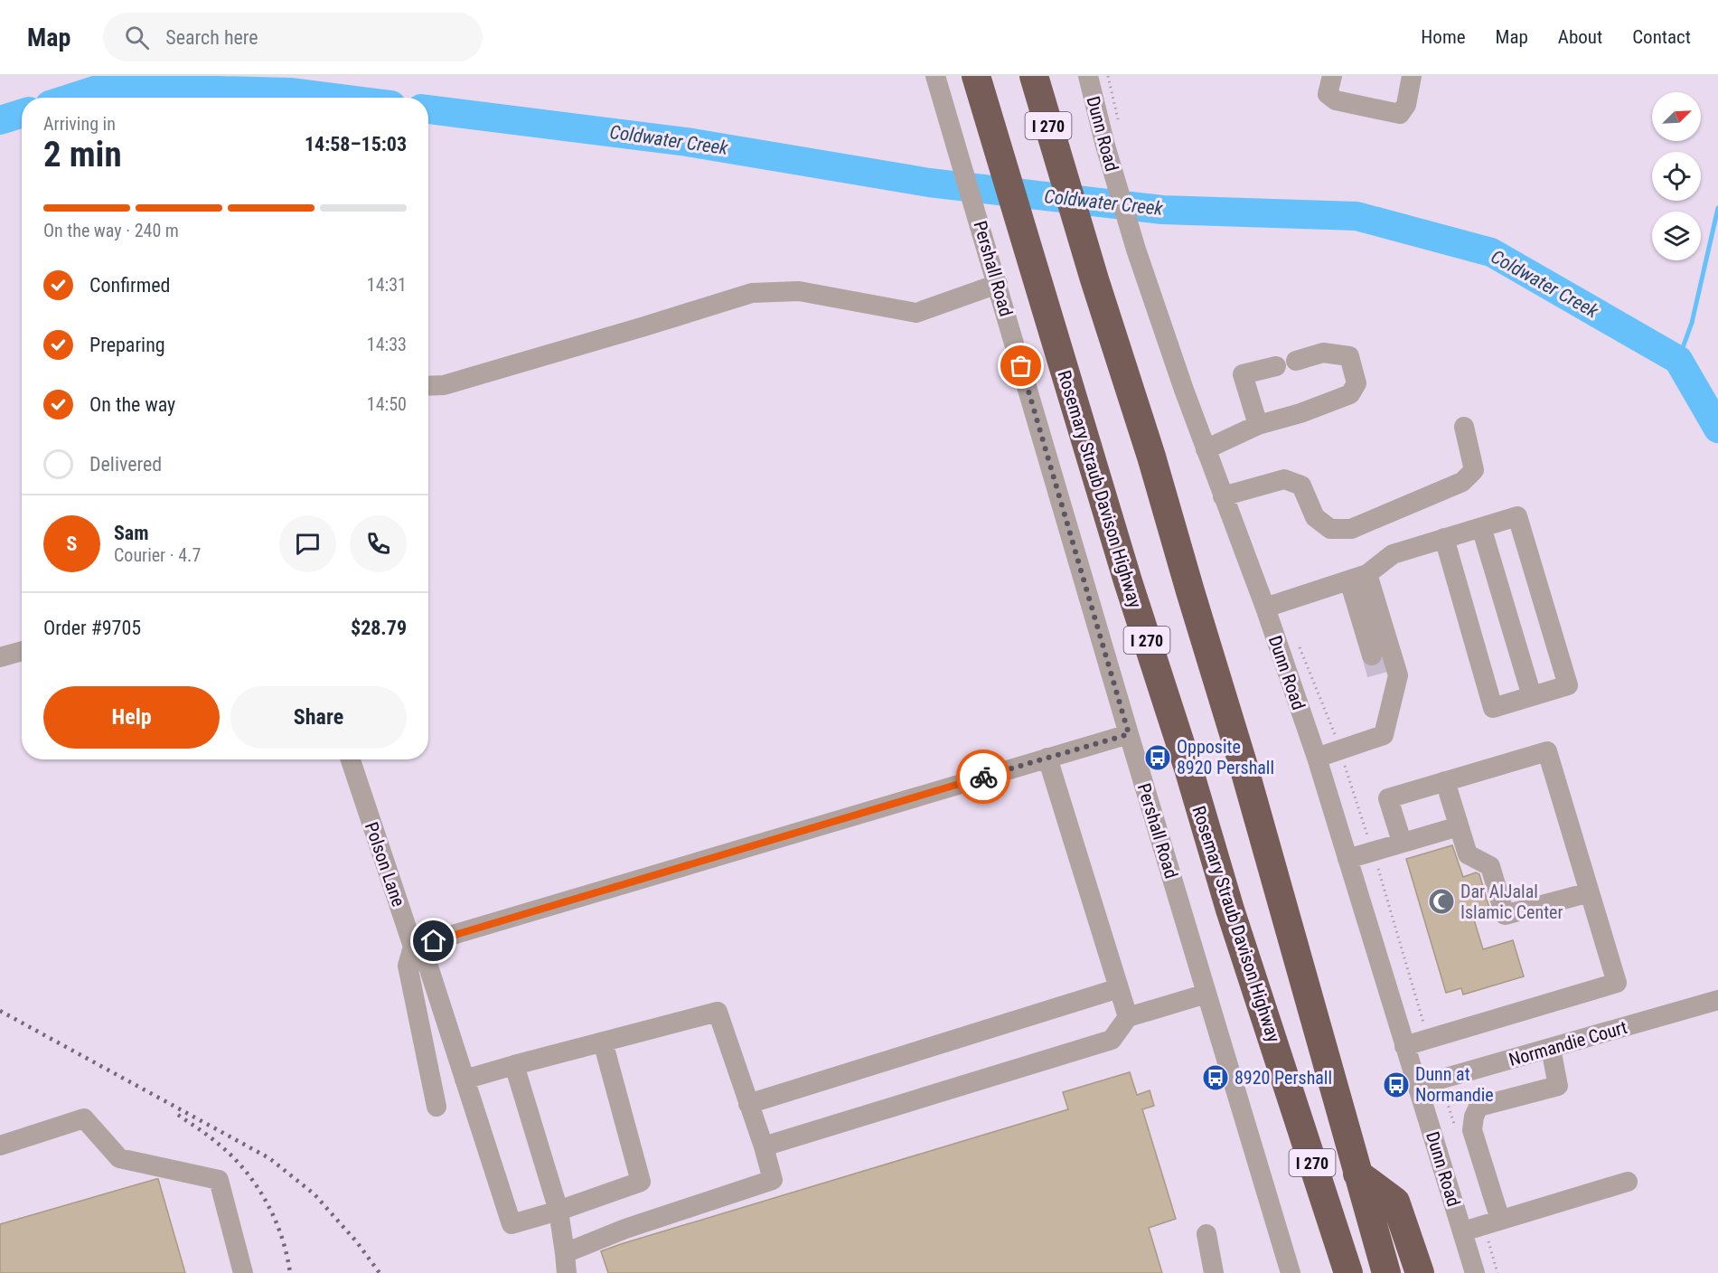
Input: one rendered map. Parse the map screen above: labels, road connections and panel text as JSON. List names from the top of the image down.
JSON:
{
  "streets": {
    "highway": ["I 270", "Rosemary Straub Davison Highway"],
    "street": [
      "Dunn Road",
      "Pershall Road",
      "Polson Lane",
      "Normandie Court"
    ]
  },
  "crossings": [
    ["Dunn Road", "Normandie Court"]
  ],
  "water": ["Coldwater Creek"],
  "places": {
    "bus stop": ["Opposite 8920 Pershall", "8920 Pershall", "Dunn at Normandie"],
    "mosque": ["Dar AlJalal Islamic Center"]
  },
  "north": "top right",
  "page": {
    "header": "Map",
    "search": "Search here",
    "nav": [
      "Home",
      "Map",
      "About",
      "Contact"
    ],
    "heading": ["2 min", "Arriving in", "14:58–15:03"],
    "panel": [
      "Sam",
      "Courier · 4.7",
      "Order #9705",
      "$28.79"
    ],
    "bar": "On the way · 240 m",
    "list": [
      ["Confirmed", "14:31"],
      ["Preparing", "14:33"],
      ["On the way", "14:50"],
      "Delivered"
    ],
    "round": "S",
    "buttons": ["Help", "Share"]
  }
}
